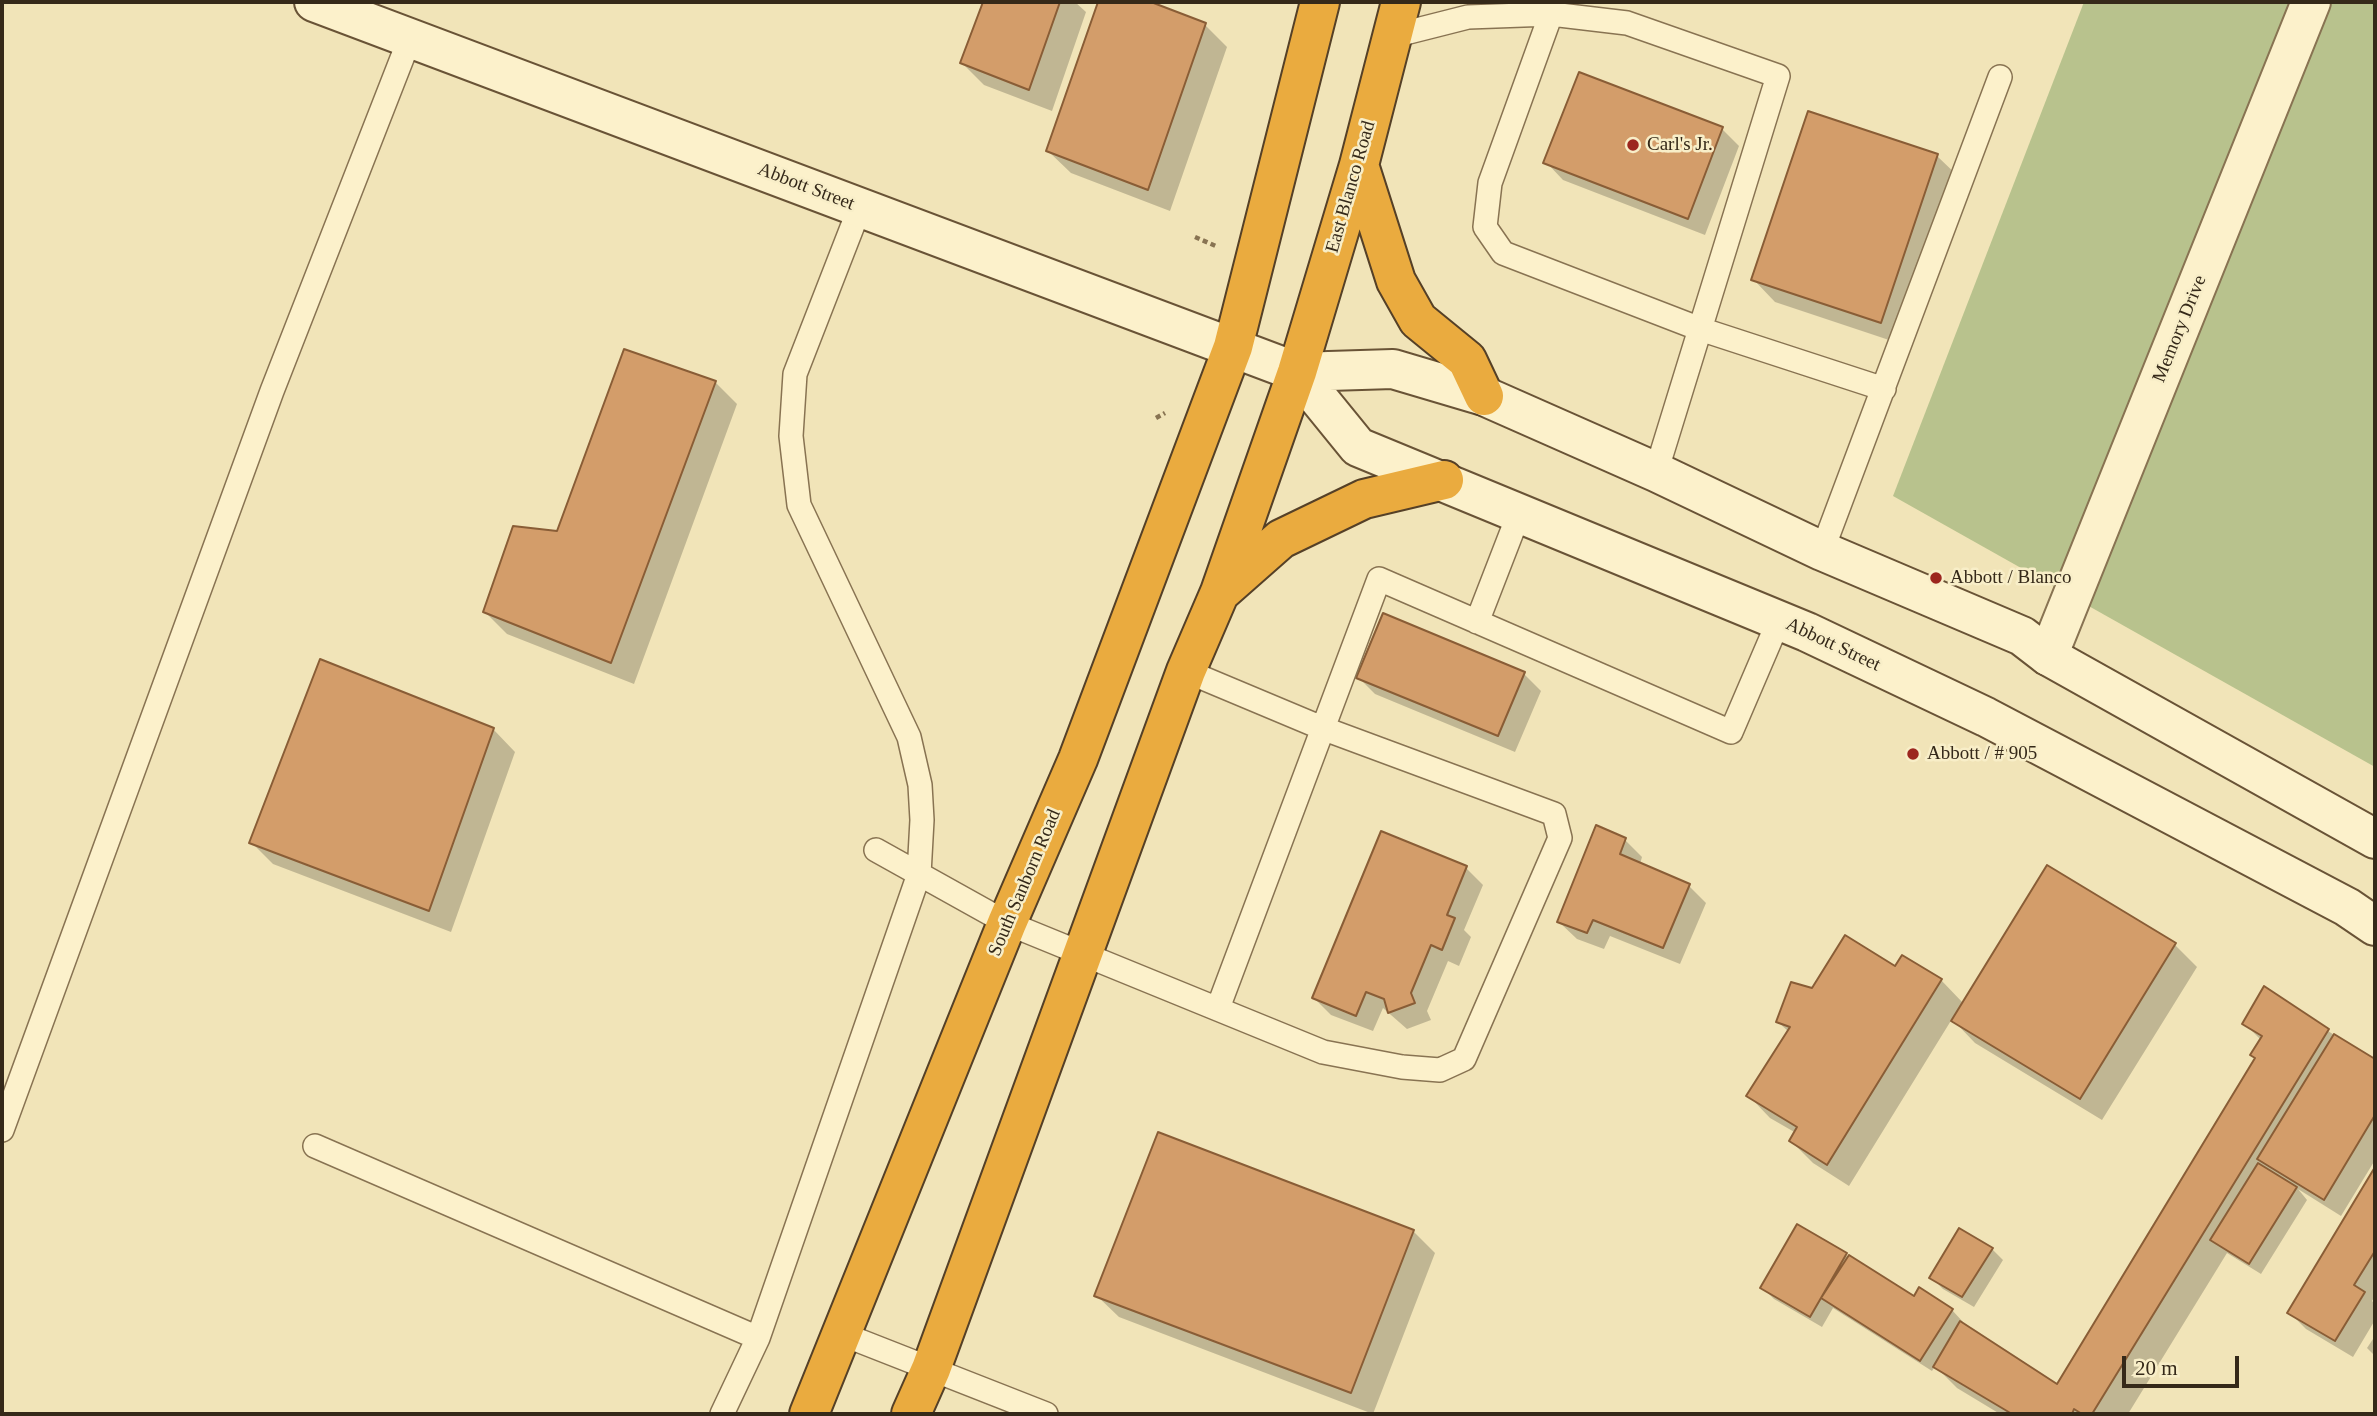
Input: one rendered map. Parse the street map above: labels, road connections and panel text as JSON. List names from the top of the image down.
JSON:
{
  "streets": {
    "highway": ["East Blanco Road", "South Sanborn Road"],
    "main road": ["Abbott Street", "Memory Drive"]
  },
  "crossings": [
    ["Abbott Street", "East Blanco Road"],
    ["Abbott Street", "Memory Drive"],
    ["Abbott Street", "South Sanborn Road"]
  ],
  "places": ["Carl's Jr.", "Abbott / Blanco", "Abbott / # 905"],
  "scale_bar": "20 m"
}
